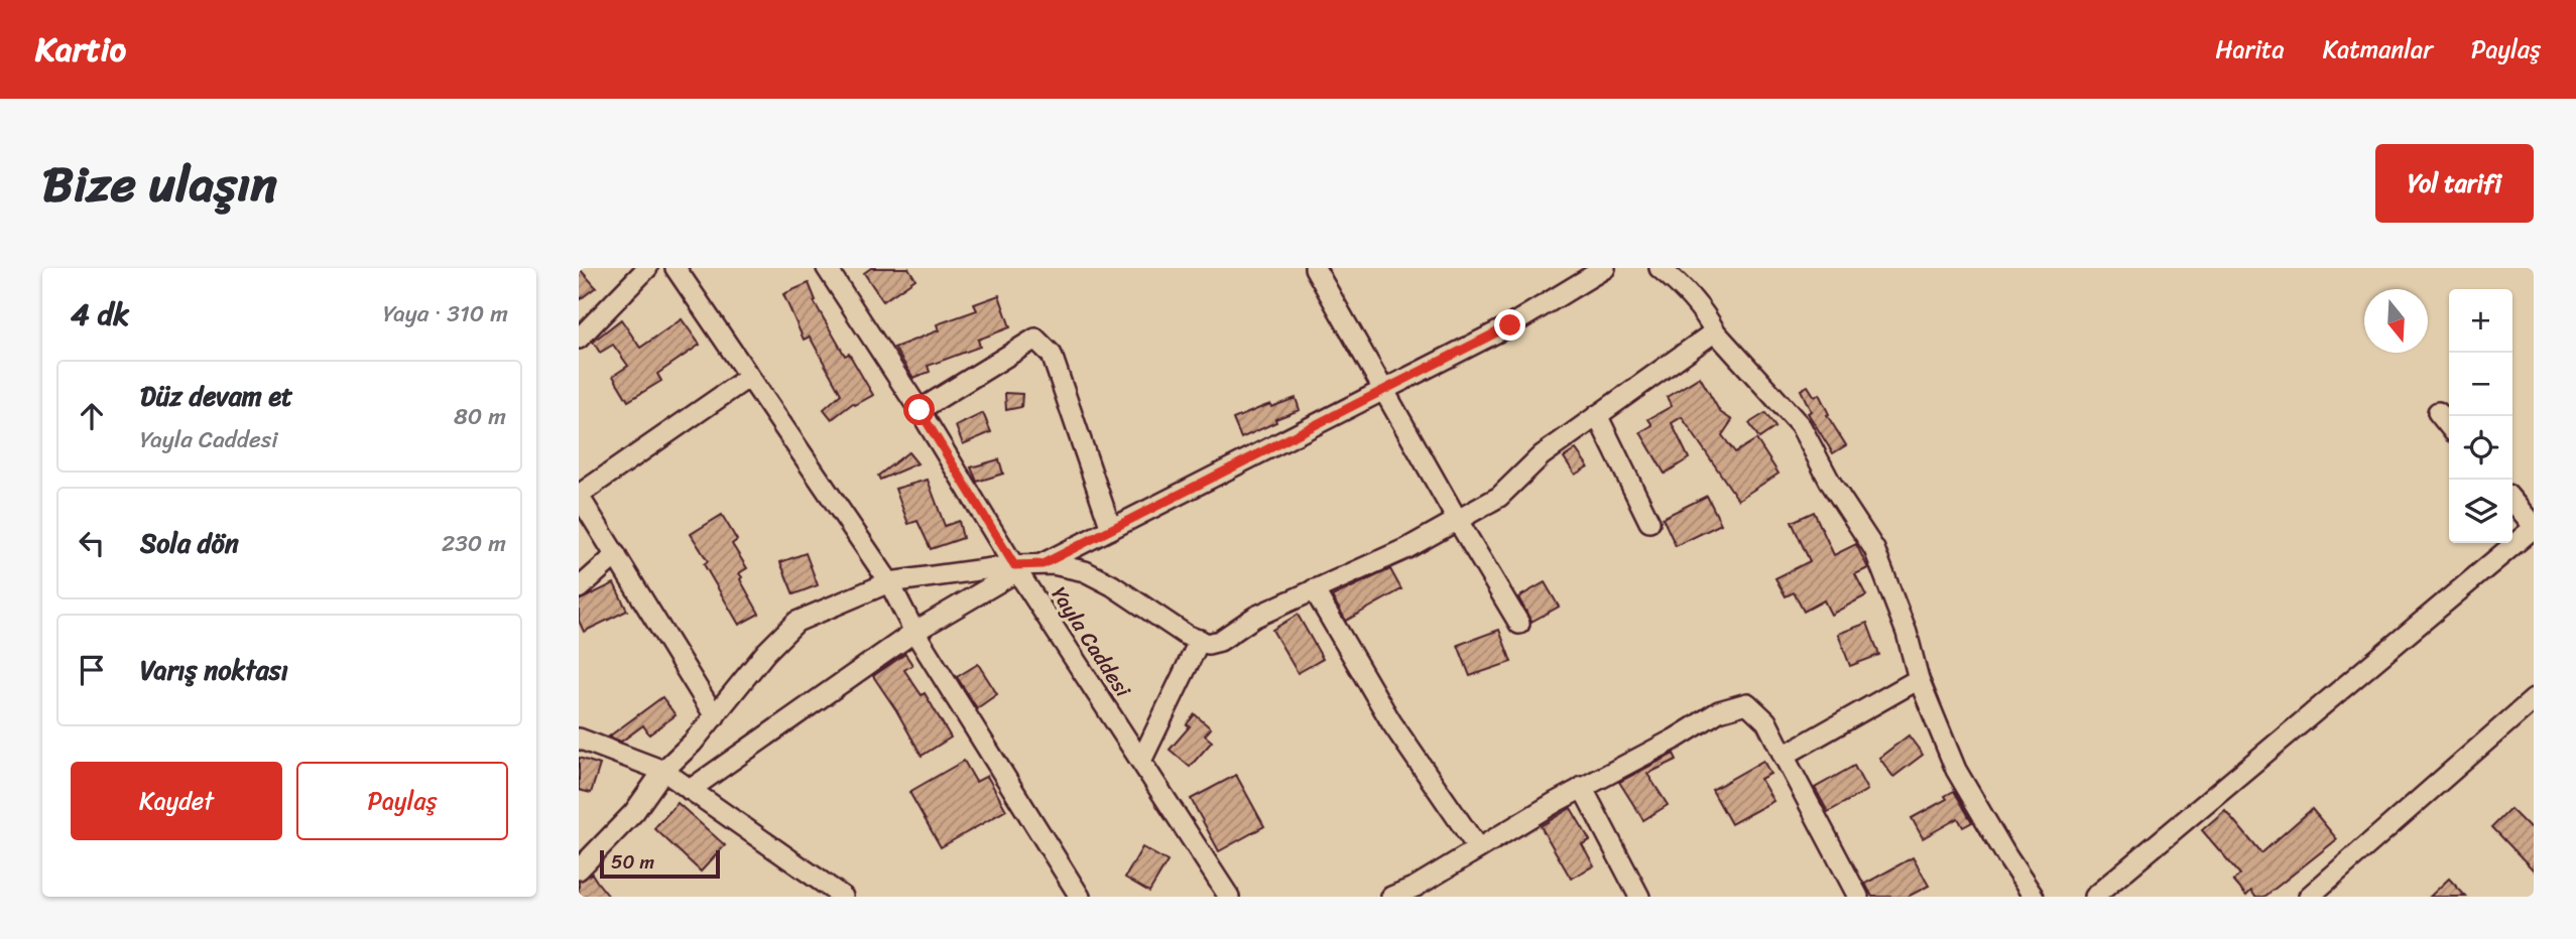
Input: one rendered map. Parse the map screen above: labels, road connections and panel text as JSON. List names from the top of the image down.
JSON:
{
  "streets": {
    "street": ["Yayla Caddesi"]
  },
  "scale_bar": "50 m",
  "north": "bottom",
  "page": {
    "header": "Kartio",
    "nav": ["Harita", "Katmanlar", "Paylaş"],
    "title": "Bize ulaşın",
    "buttons": [
      "Yol tarifi",
      ["Kaydet", "Paylaş"]
    ],
    "heading": ["4 dk", "Yaya · 310 m"],
    "map_buttons": ["+", "−"],
    "list": [
      ["Düz devam et", "Yayla Caddesi", "80 m"],
      ["Sola dön", "230 m"],
      "Varış noktası"
    ],
    "scale": "50 m"
  }
}
